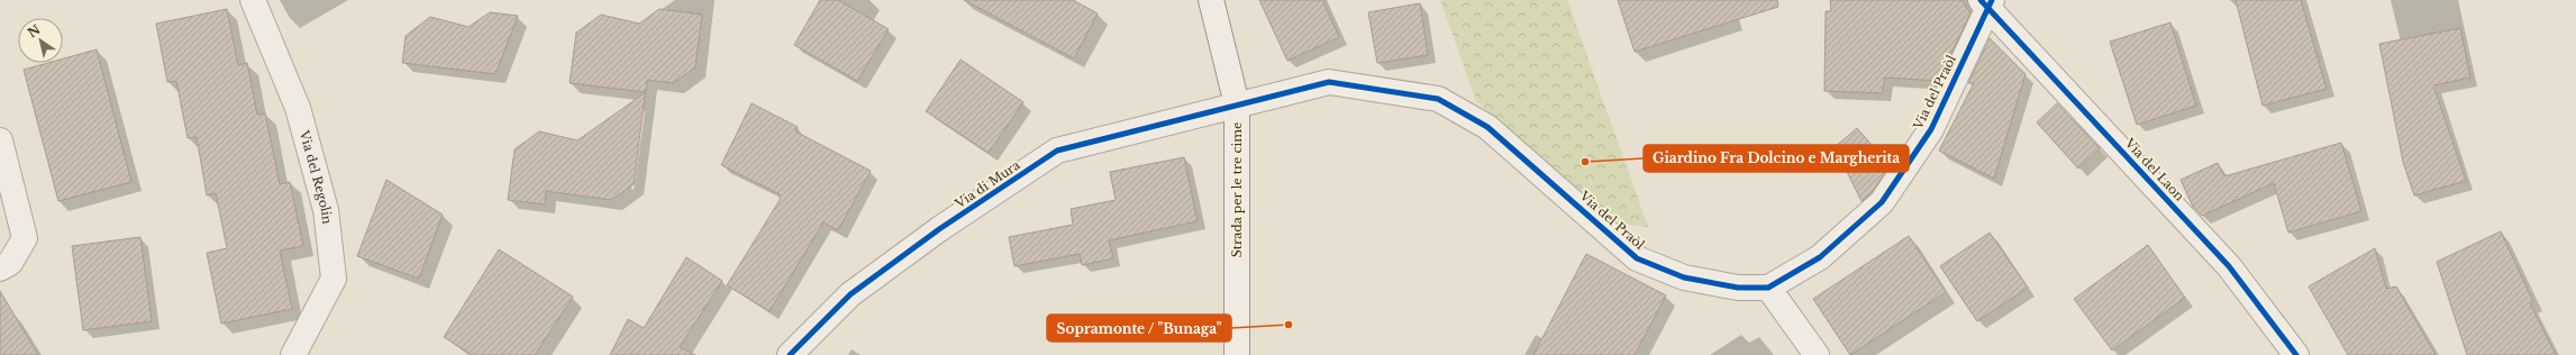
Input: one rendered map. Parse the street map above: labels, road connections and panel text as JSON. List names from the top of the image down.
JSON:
{
  "streets": {
    "street": [
      "Via del Praòl",
      "Via del Laon",
      "Via del Regolin",
      "Via di Mura",
      "Strada per le tre cime"
    ]
  },
  "crossings": [
    ["Via del Praòl", "Via del Laon"],
    ["Via del Praòl", "Via di Mura"],
    ["Via del Praòl", "Strada per le tre cime"],
    ["Via di Mura", "Strada per le tre cime"]
  ],
  "places": ["Giardino Fra Dolcino e Margherita", "Sopramonte / \"Bunaga\""],
  "north": "top left"
}
